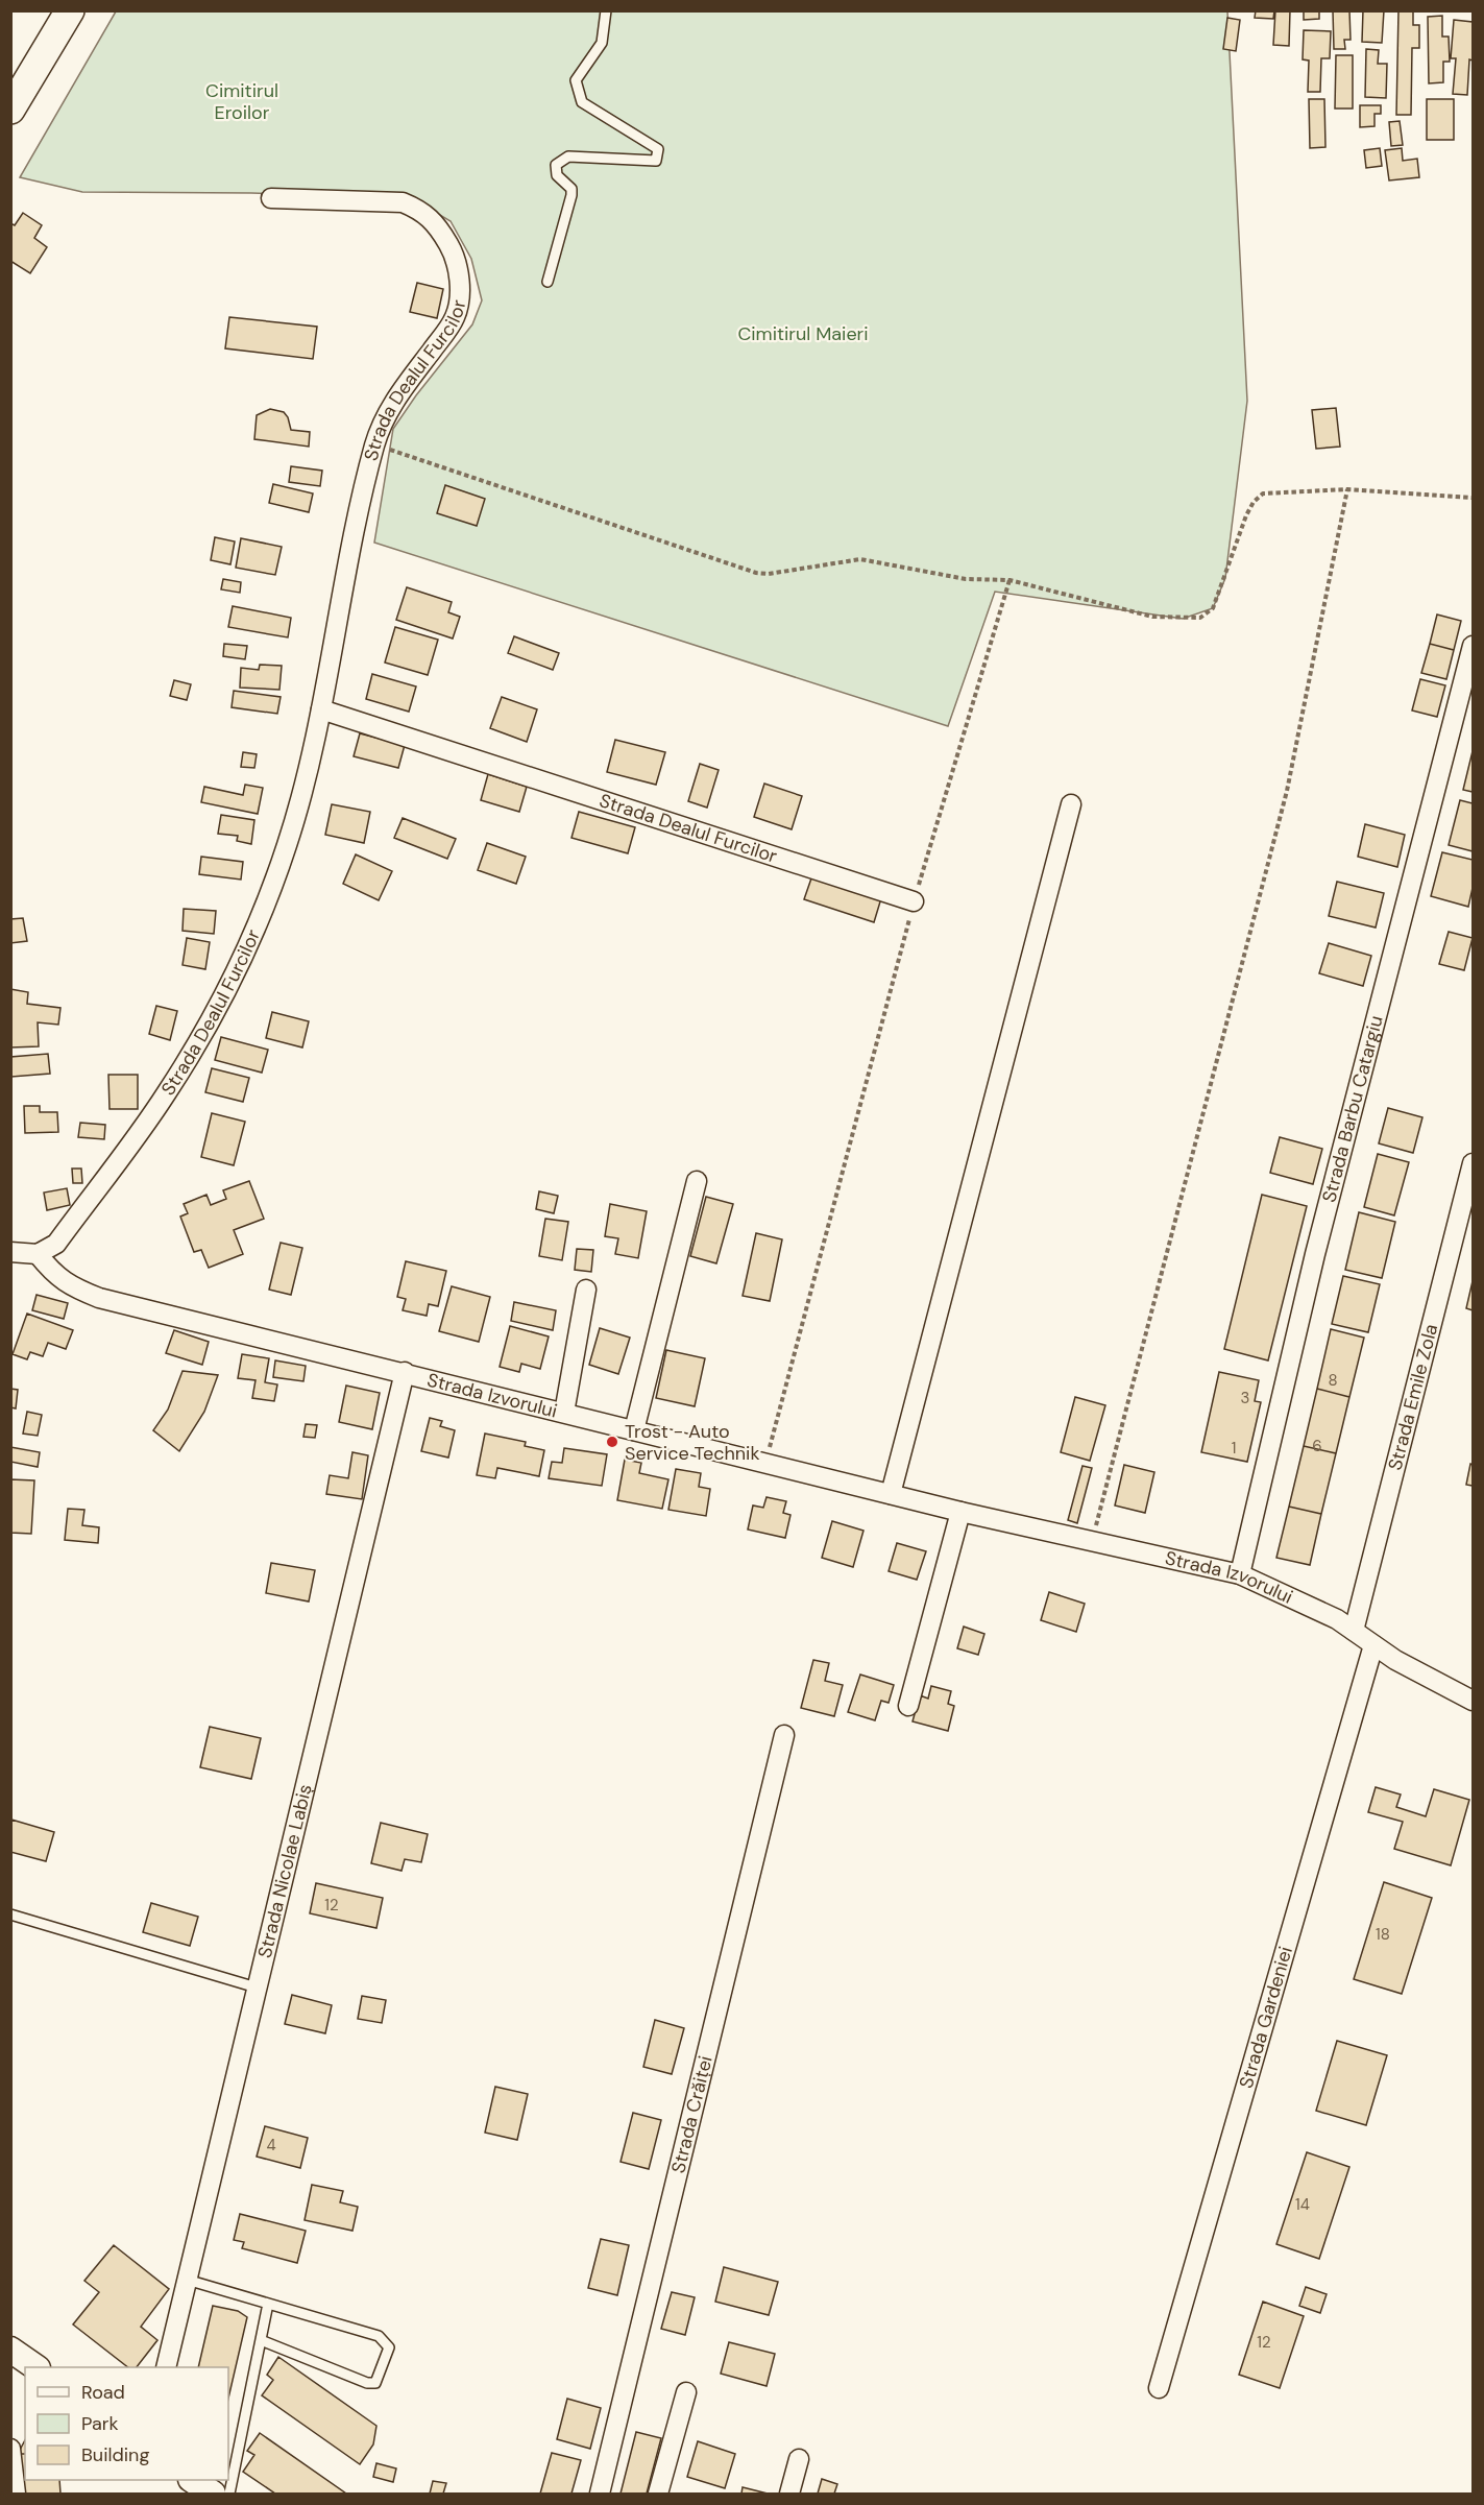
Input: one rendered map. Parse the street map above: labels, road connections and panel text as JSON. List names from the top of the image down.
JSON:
{
  "streets": {
    "street": [
      "Strada Dealul Furcilor",
      "Strada Barbu Catargiu",
      "Strada Izvorului",
      "Strada Emile Zola",
      "Strada Nicolae Labiș",
      "Strada Gardeniei",
      "Strada Crăiței"
    ]
  },
  "crossings": [
    ["Strada Dealul Furcilor", "Strada Izvorului"],
    ["Strada Barbu Catargiu", "Strada Izvorului"],
    ["Strada Izvorului", "Strada Emile Zola"],
    ["Strada Izvorului", "Strada Nicolae Labiș"],
    ["Strada Izvorului", "Strada Gardeniei"]
  ],
  "parks": ["Cimitirul Eroilor", "Cimitirul Maieri"],
  "places": ["Trost - Auto Service Technik"],
  "house_numbers": [
    "8",
    "3",
    "6",
    "1",
    "12",
    "18",
    "4",
    "14",
    "12"
  ],
  "legend": ["Road", "Park", "Building"]
}
